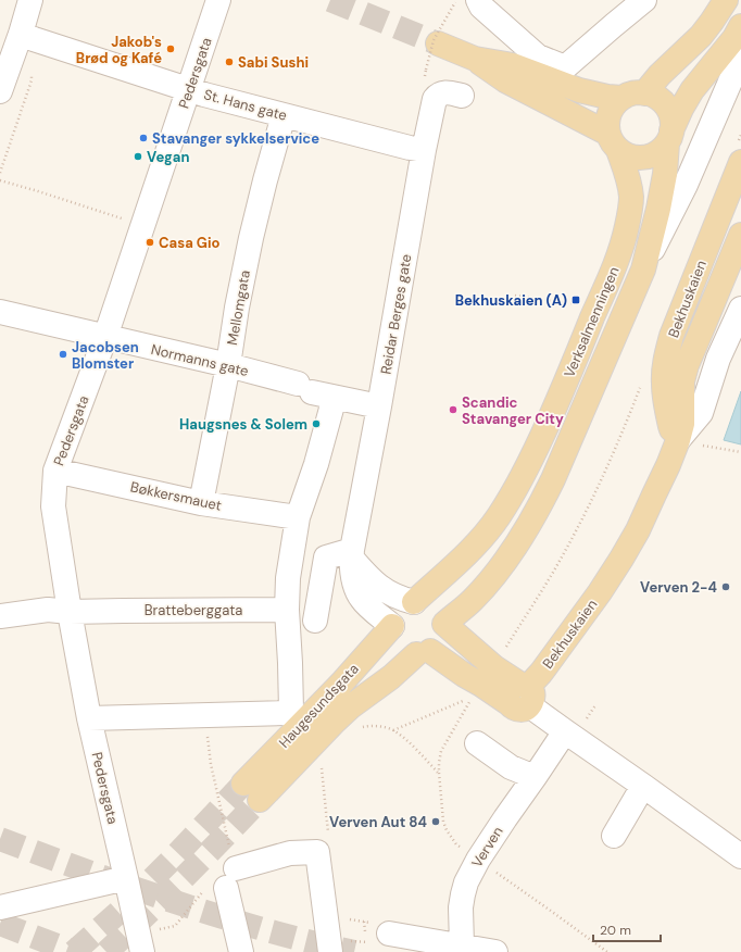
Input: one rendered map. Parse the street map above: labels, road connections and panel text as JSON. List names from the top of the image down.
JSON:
{
  "streets": {
    "main road": ["Bekhuskaien", "Verksalmenningen", "Haugesundsgata"],
    "street": [
      "Pedersgata",
      "St. Hans gate",
      "Mellomgata",
      "Reidar Berges gate",
      "Normanns gate",
      "Bøkkersmauet",
      "Bratteberggata",
      "Verven"
    ]
  },
  "crossings": [
    ["Pedersgata", "St. Hans gate"],
    ["Pedersgata", "Normanns gate"],
    ["Pedersgata", "Bøkkersmauet"],
    ["Pedersgata", "Bratteberggata"],
    ["St. Hans gate", "Mellomgata"],
    ["St. Hans gate", "Reidar Berges gate"],
    ["Mellomgata", "Normanns gate"],
    ["Mellomgata", "Bøkkersmauet"],
    ["Reidar Berges gate", "Verksalmenningen"],
    ["Reidar Berges gate", "Normanns gate"],
    ["Reidar Berges gate", "Haugesundsgata"],
    ["Verksalmenningen", "Haugesundsgata"]
  ],
  "places": {
    "other": [
      "Jakob's Brød og Kafé",
      "Sabi Sushi",
      "Stavanger sykkelservice",
      "Vegan",
      "Casa Gio",
      "Jacobsen Blomster",
      "Scandic Stavanger City",
      "Haugsnes & Solem",
      "Verven 2-4",
      "Verven Aut 84"
    ],
    "transit": ["Bekhuskaien (A)"]
  },
  "scale_bar": "20 m"
}
